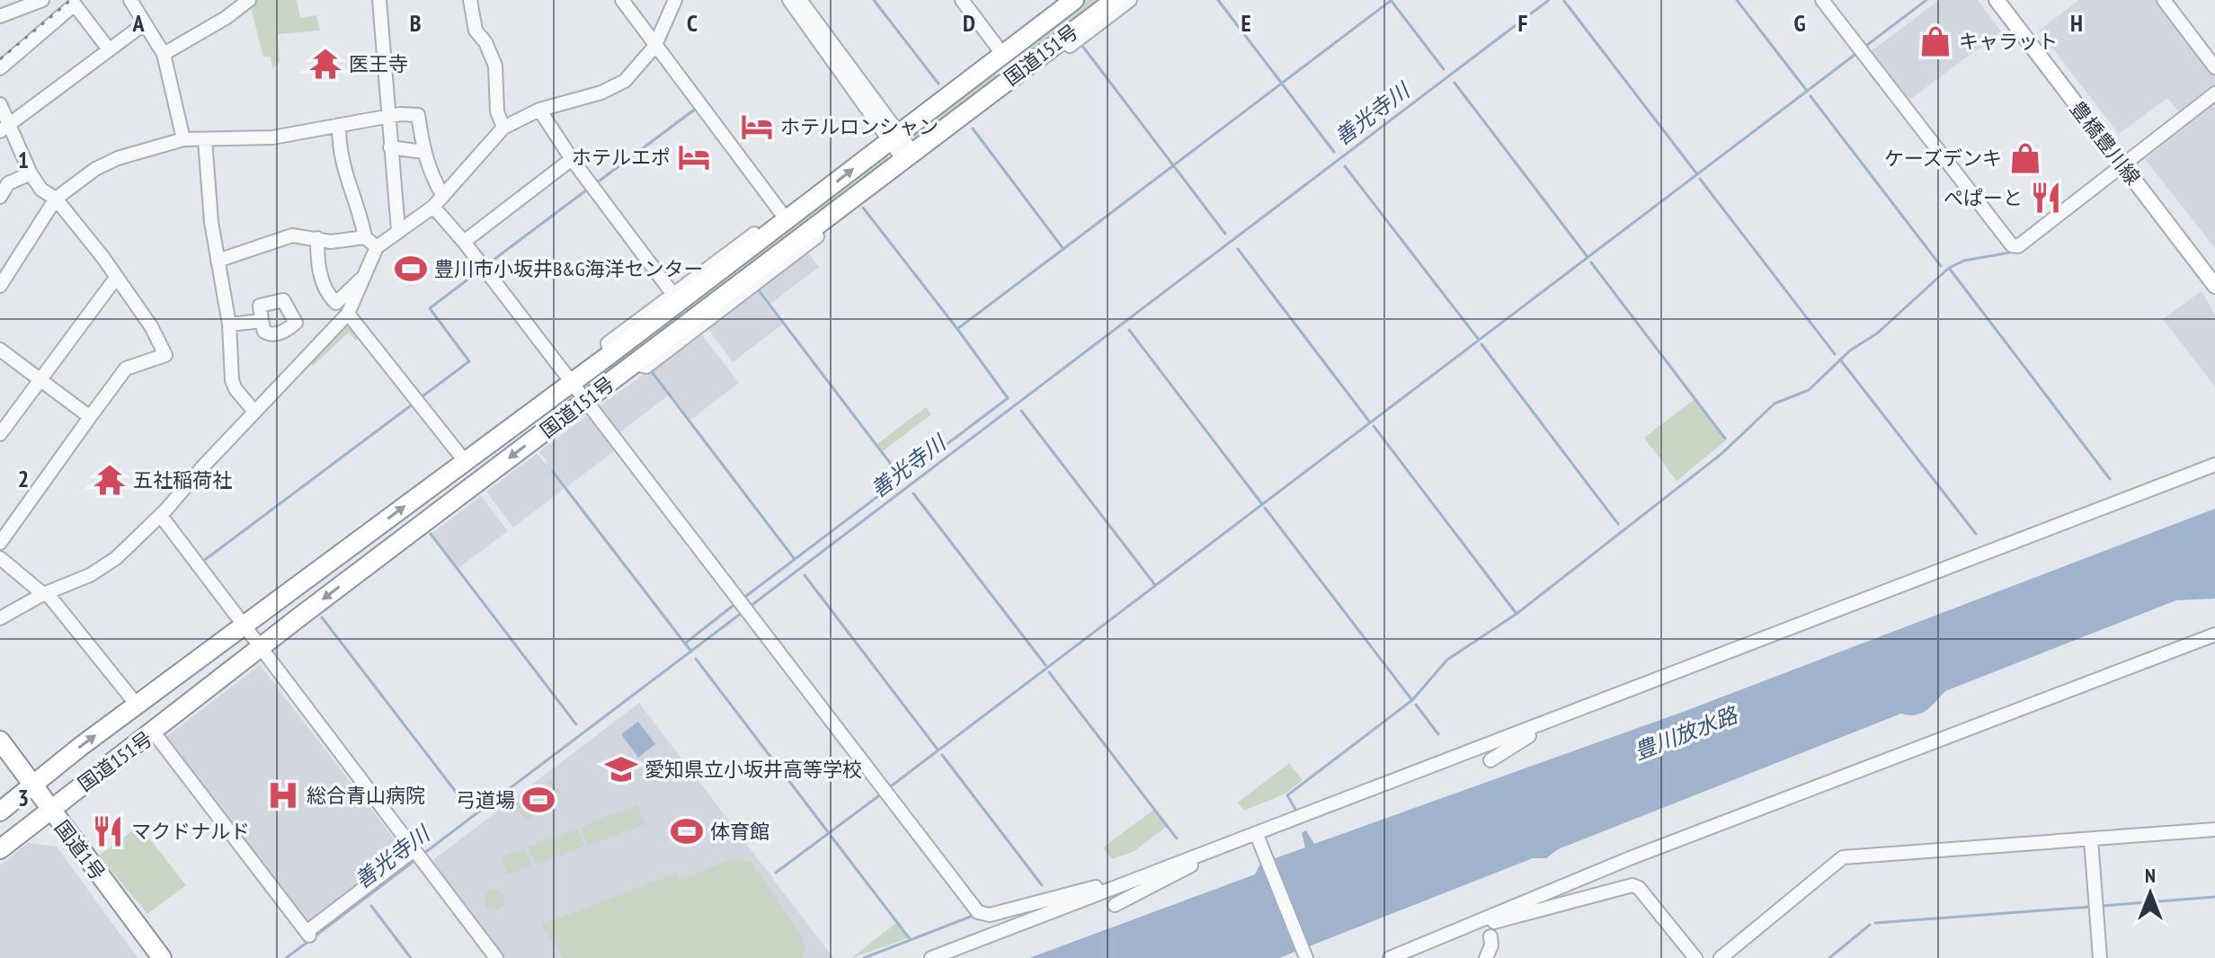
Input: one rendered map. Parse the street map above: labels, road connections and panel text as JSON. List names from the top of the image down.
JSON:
{
  "streets": {
    "highway": ["国道151号", "国道1号"],
    "main road": ["豊橋豊川線"]
  },
  "crossings": [
    ["国道151号", "国道1号"]
  ],
  "water": ["善光寺川", "豊川放水路"],
  "places": {
    "shop": ["キャラット", "ケーズデンキ"],
    "temple": ["医王寺", "五社稲荷社"],
    "hotel": ["ホテルロンシャン", "ホテルエポ"],
    "restaurant": ["ぺぱーと", "マクドナルド"],
    "sports": ["豊川市小坂井B&G海洋センター", "弓道場", "体育館"],
    "school or university": ["愛知県立小坂井高等学校"],
    "hospital": ["総合青山病院"]
  },
  "north": "top",
  "grid": {
    "columns": [
      "A",
      "B",
      "C",
      "D",
      "E",
      "F",
      "G",
      "H"
    ],
    "rows": ["1", "2", "3"]
  }
}
